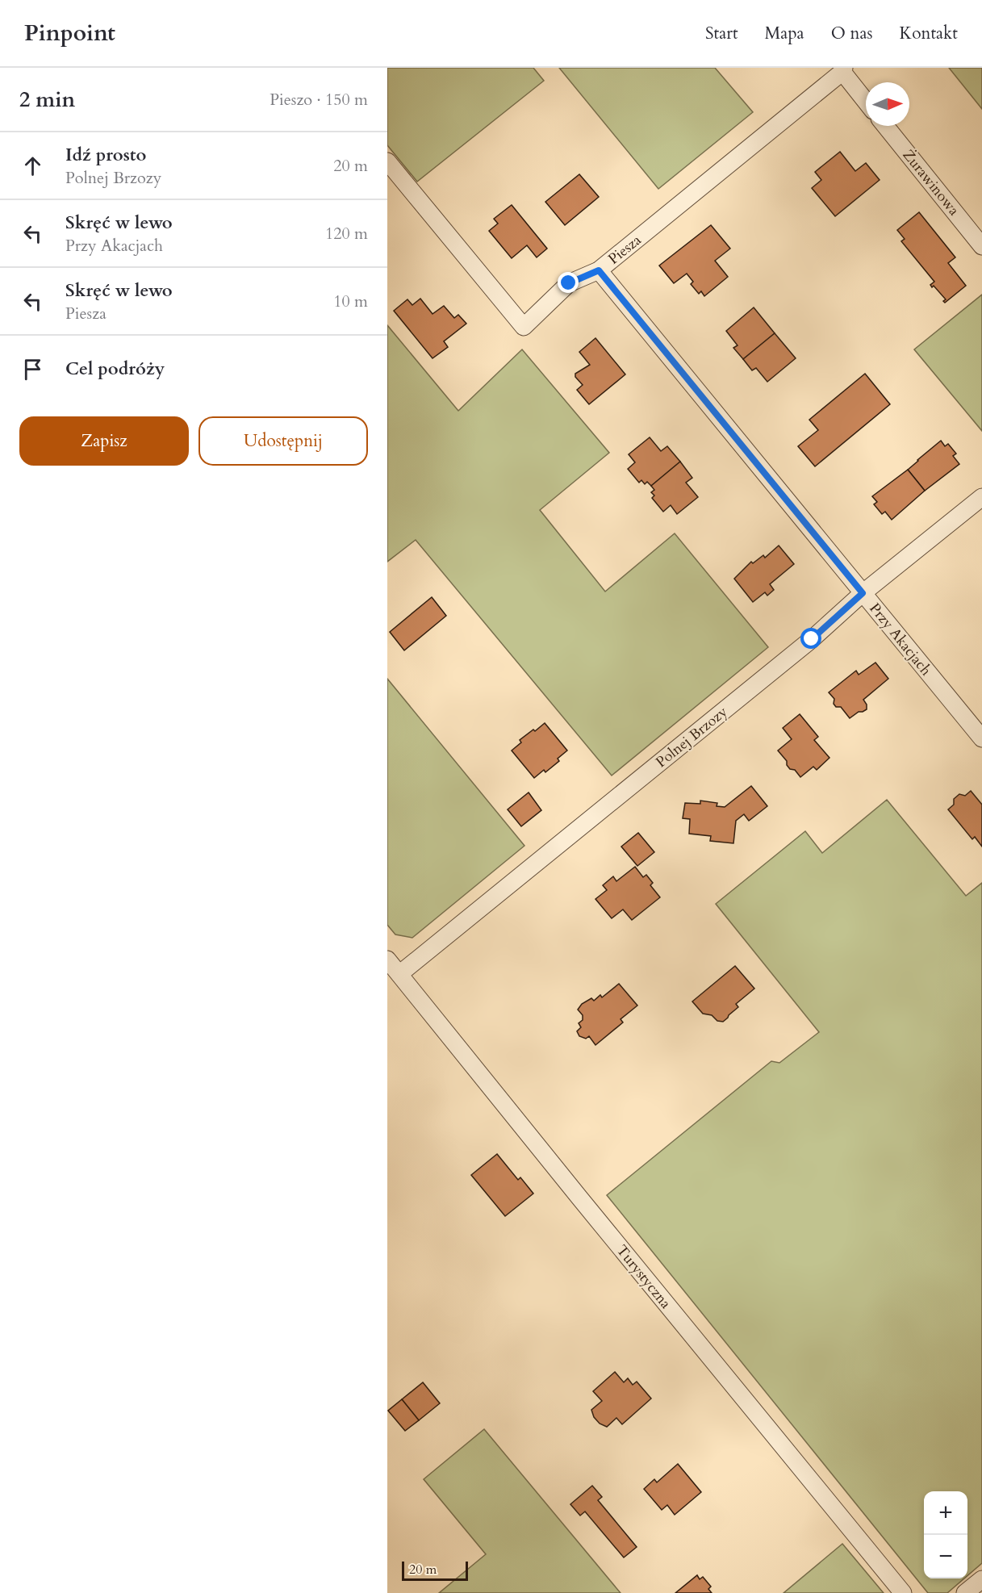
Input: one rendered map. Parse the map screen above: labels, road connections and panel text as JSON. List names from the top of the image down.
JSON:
{
  "streets": {
    "street": [
      "Żurawinowa",
      "Piesza",
      "Przy Akacjach",
      "Polnej Brzozy",
      "Turystyczna"
    ]
  },
  "crossings": [
    ["Piesza", "Przy Akacjach"],
    ["Przy Akacjach", "Polnej Brzozy"],
    ["Polnej Brzozy", "Turystyczna"]
  ],
  "scale_bar": "20 m",
  "north": "right",
  "page": {
    "header": "Pinpoint",
    "nav": [
      "Start",
      "Mapa",
      "O nas",
      "Kontakt"
    ],
    "heading": ["2 min", "Pieszo · 150 m"],
    "list": [
      ["Idź prosto", "Polnej Brzozy", "20 m"],
      ["Skręć w lewo", "Przy Akacjach", "120 m"],
      ["Skręć w lewo", "Piesza", "10 m"],
      "Cel podróży"
    ],
    "buttons": ["Zapisz", "Udostępnij"],
    "map_buttons": ["+", "−"],
    "scale": "20 m"
  }
}
